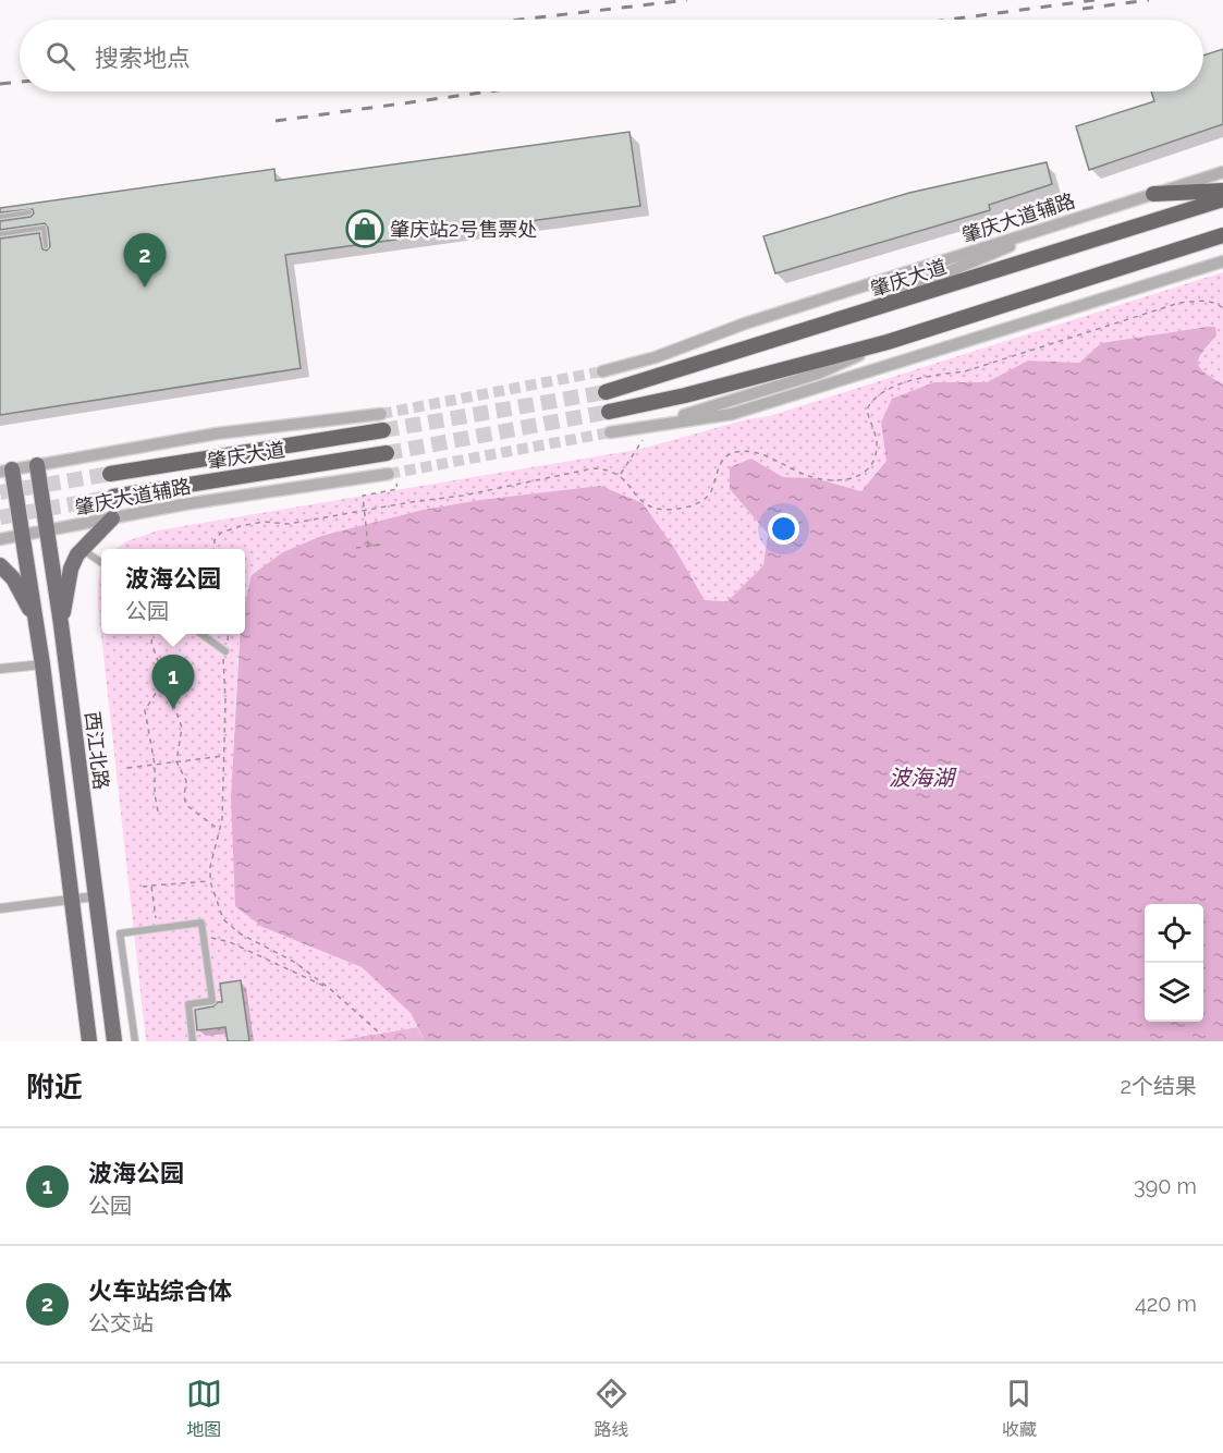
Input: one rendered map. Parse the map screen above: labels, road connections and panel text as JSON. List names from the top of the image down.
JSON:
{
  "streets": {
    "highway": ["肇庆大道"],
    "main road": ["西江北路"],
    "street": ["肇庆大道辅路"]
  },
  "crossings": [
    ["肇庆大道辅路", "西江北路"]
  ],
  "water": ["波海湖"],
  "places": {
    "shop": ["肇庆站2号售票处"]
  },
  "page": {
    "search": "搜索地点",
    "pins": ["2", "1"],
    "popup": ["波海公园", "公园"],
    "heading": ["附近", "2个结果"],
    "list": [
      {
        "mark": "1",
        "name": "波海公园",
        "note": "公园",
        "value": "390 m"
      },
      {
        "mark": "2",
        "name": "火车站综合体",
        "note": "公交站",
        "value": "420 m"
      }
    ],
    "nav": ["地图", "路线", "收藏"]
  }
}
